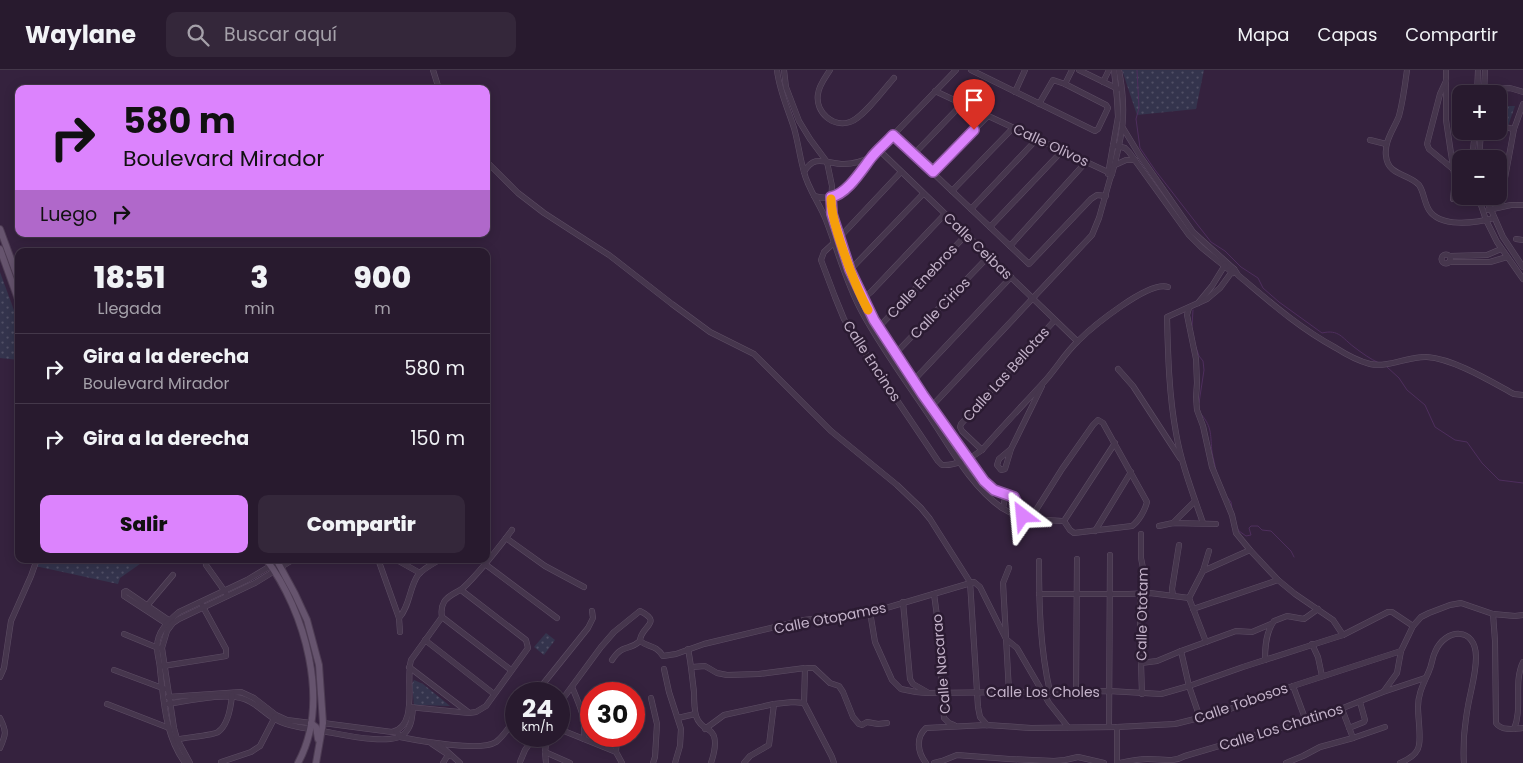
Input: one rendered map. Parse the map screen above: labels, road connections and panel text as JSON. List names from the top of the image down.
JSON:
{
  "streets": {
    "street": [
      "Calle Olivos",
      "Calle Ceibas",
      "Calle Enebros",
      "Calle Cirios",
      "Calle Encinos",
      "Calle Las Bellotas",
      "Calle Ototam",
      "Calle Otopames",
      "Calle Nacarao",
      "Calle Los Choles",
      "Calle Tobosos",
      "Calle Los Chatinos"
    ]
  },
  "crossings": [
    ["Calle Ceibas", "Calle Enebros"],
    ["Calle Ceibas", "Calle Cirios"],
    ["Calle Ceibas", "Calle Encinos"],
    ["Calle Ceibas", "Calle Las Bellotas"],
    ["Calle Ototam", "Calle Los Choles"],
    ["Calle Otopames", "Calle Nacarao"],
    ["Calle Otopames", "Calle Los Choles"],
    ["Calle Nacarao", "Calle Los Choles"],
    ["Calle Nacarao", "Calle Tobosos"]
  ],
  "page": {
    "header": "Waylane",
    "search": "Buscar aquí",
    "nav": ["Mapa", "Capas", "Compartir"],
    "map_buttons": ["+", "−"],
    "turn": ["580 m", "Boulevard Mirador"],
    "then": "Luego",
    "eta": [
      "18:51",
      "Llegada",
      "3",
      "min",
      "900",
      "m"
    ],
    "list": [
      {
        "name": "Gira a la derecha",
        "note": "Boulevard Mirador",
        "value": "580 m"
      },
      {
        "name": "Gira a la derecha",
        "value": "150 m"
      }
    ],
    "buttons": ["Salir", "Compartir"],
    "speed": "24 km/h",
    "limit": "30"
  }
}
